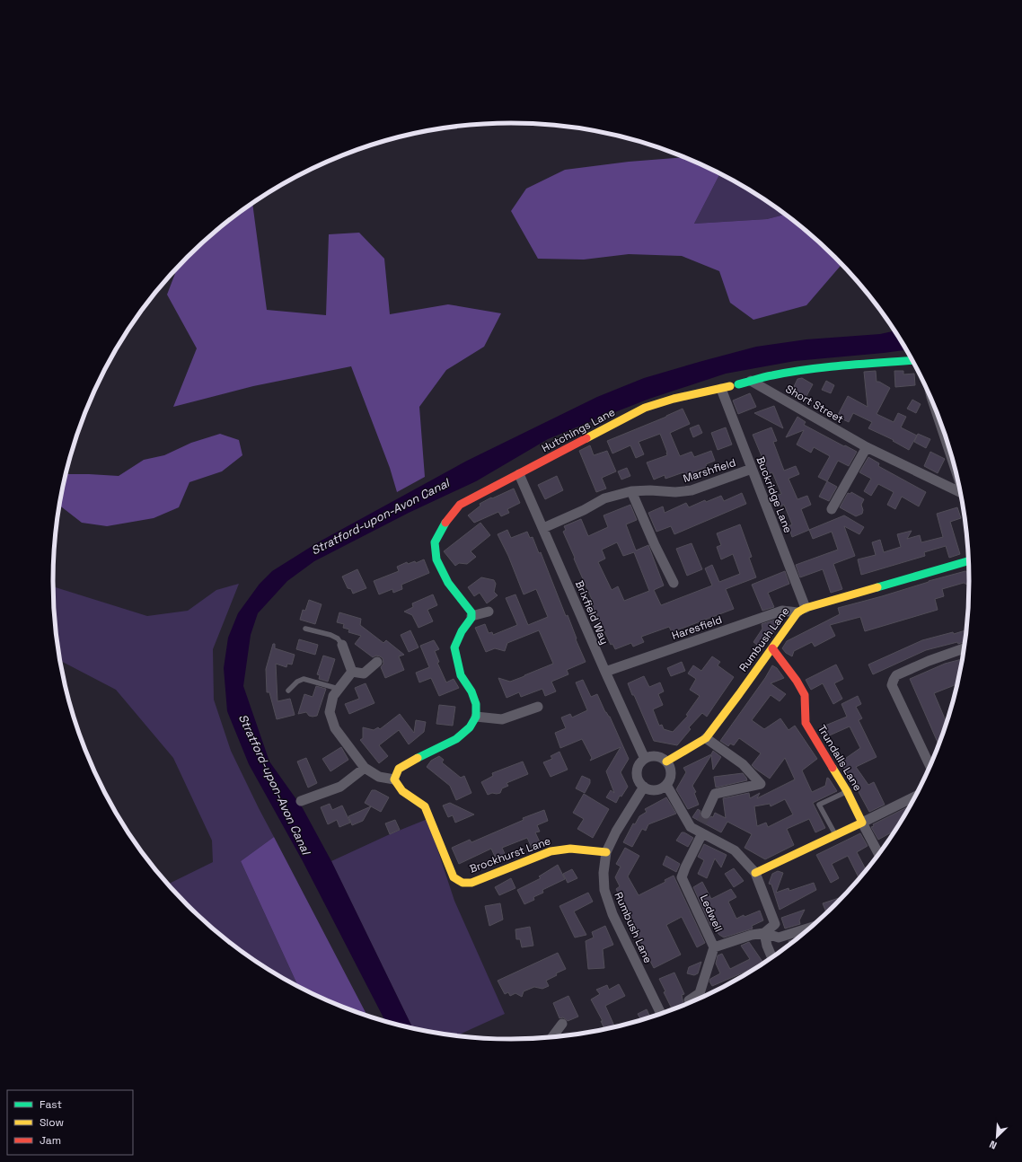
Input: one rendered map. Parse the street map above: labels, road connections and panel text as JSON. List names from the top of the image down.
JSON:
{
  "streets": {
    "street": [
      "Short Street",
      "Hutchings Lane",
      "Marshfield",
      "Buckridge Lane",
      "Brixfield Way",
      "Haresfield",
      "Rumbush Lane",
      "Trundalls Lane",
      "Brockhurst Lane",
      "Ledwell"
    ]
  },
  "crossings": [
    ["Short Street", "Hutchings Lane"],
    ["Hutchings Lane", "Buckridge Lane"],
    ["Hutchings Lane", "Brixfield Way"],
    ["Marshfield", "Buckridge Lane"],
    ["Marshfield", "Brixfield Way"],
    ["Buckridge Lane", "Haresfield"],
    ["Buckridge Lane", "Rumbush Lane"],
    ["Brixfield Way", "Haresfield"],
    ["Brixfield Way", "Rumbush Lane"],
    ["Haresfield", "Rumbush Lane"],
    ["Rumbush Lane", "Trundalls Lane"],
    ["Rumbush Lane", "Brockhurst Lane"],
    ["Rumbush Lane", "Ledwell"]
  ],
  "water": ["Stratford-upon-Avon Canal"],
  "legend": ["Fast", "Slow", "Jam"],
  "north": "bottom left"
}
